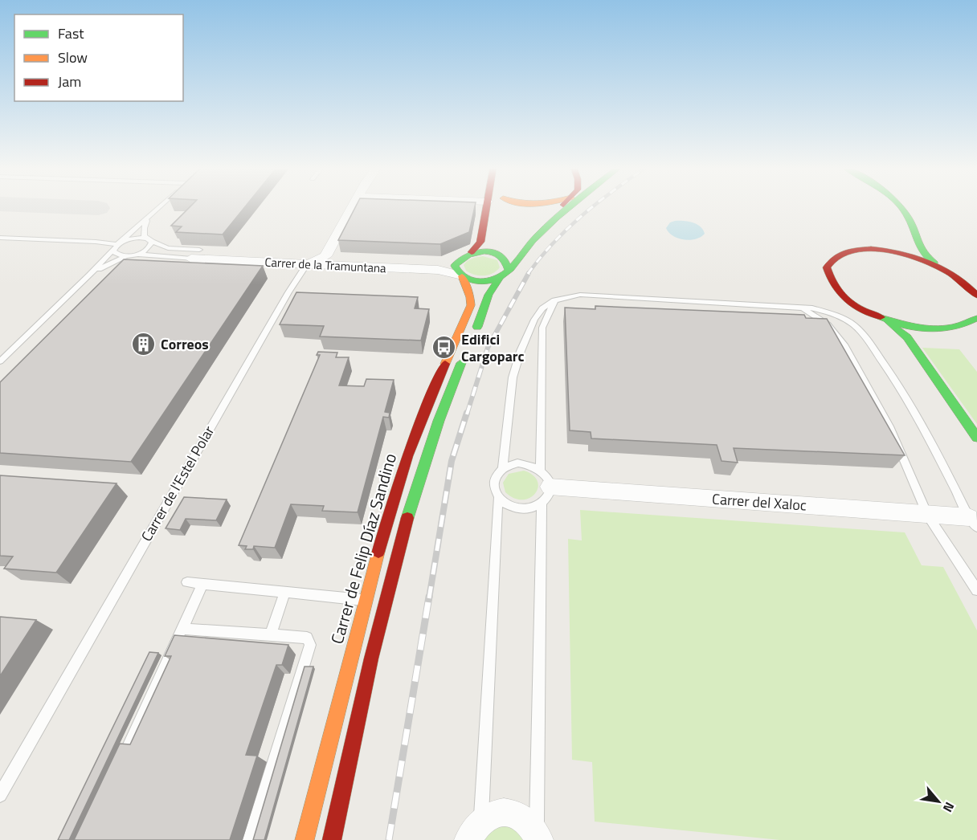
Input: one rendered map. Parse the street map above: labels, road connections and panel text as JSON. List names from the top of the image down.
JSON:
{
  "streets": {
    "main road": ["Carrer de Felip Díaz Sandino"],
    "street": ["Carrer de la Tramuntana", "Carrer del Xaloc"],
    "lane": ["Carrer de l'Estel Polar"]
  },
  "crossings": [
    ["Carrer de la Tramuntana", "Carrer de l'Estel Polar"],
    ["Carrer de la Tramuntana", "Carrer de Felip Díaz Sandino"]
  ],
  "places": {
    "building": ["Correos"],
    "bus stop": ["Edifici Cargoparc"]
  },
  "legend": ["Fast", "Slow", "Jam"],
  "north": "bottom right"
}
